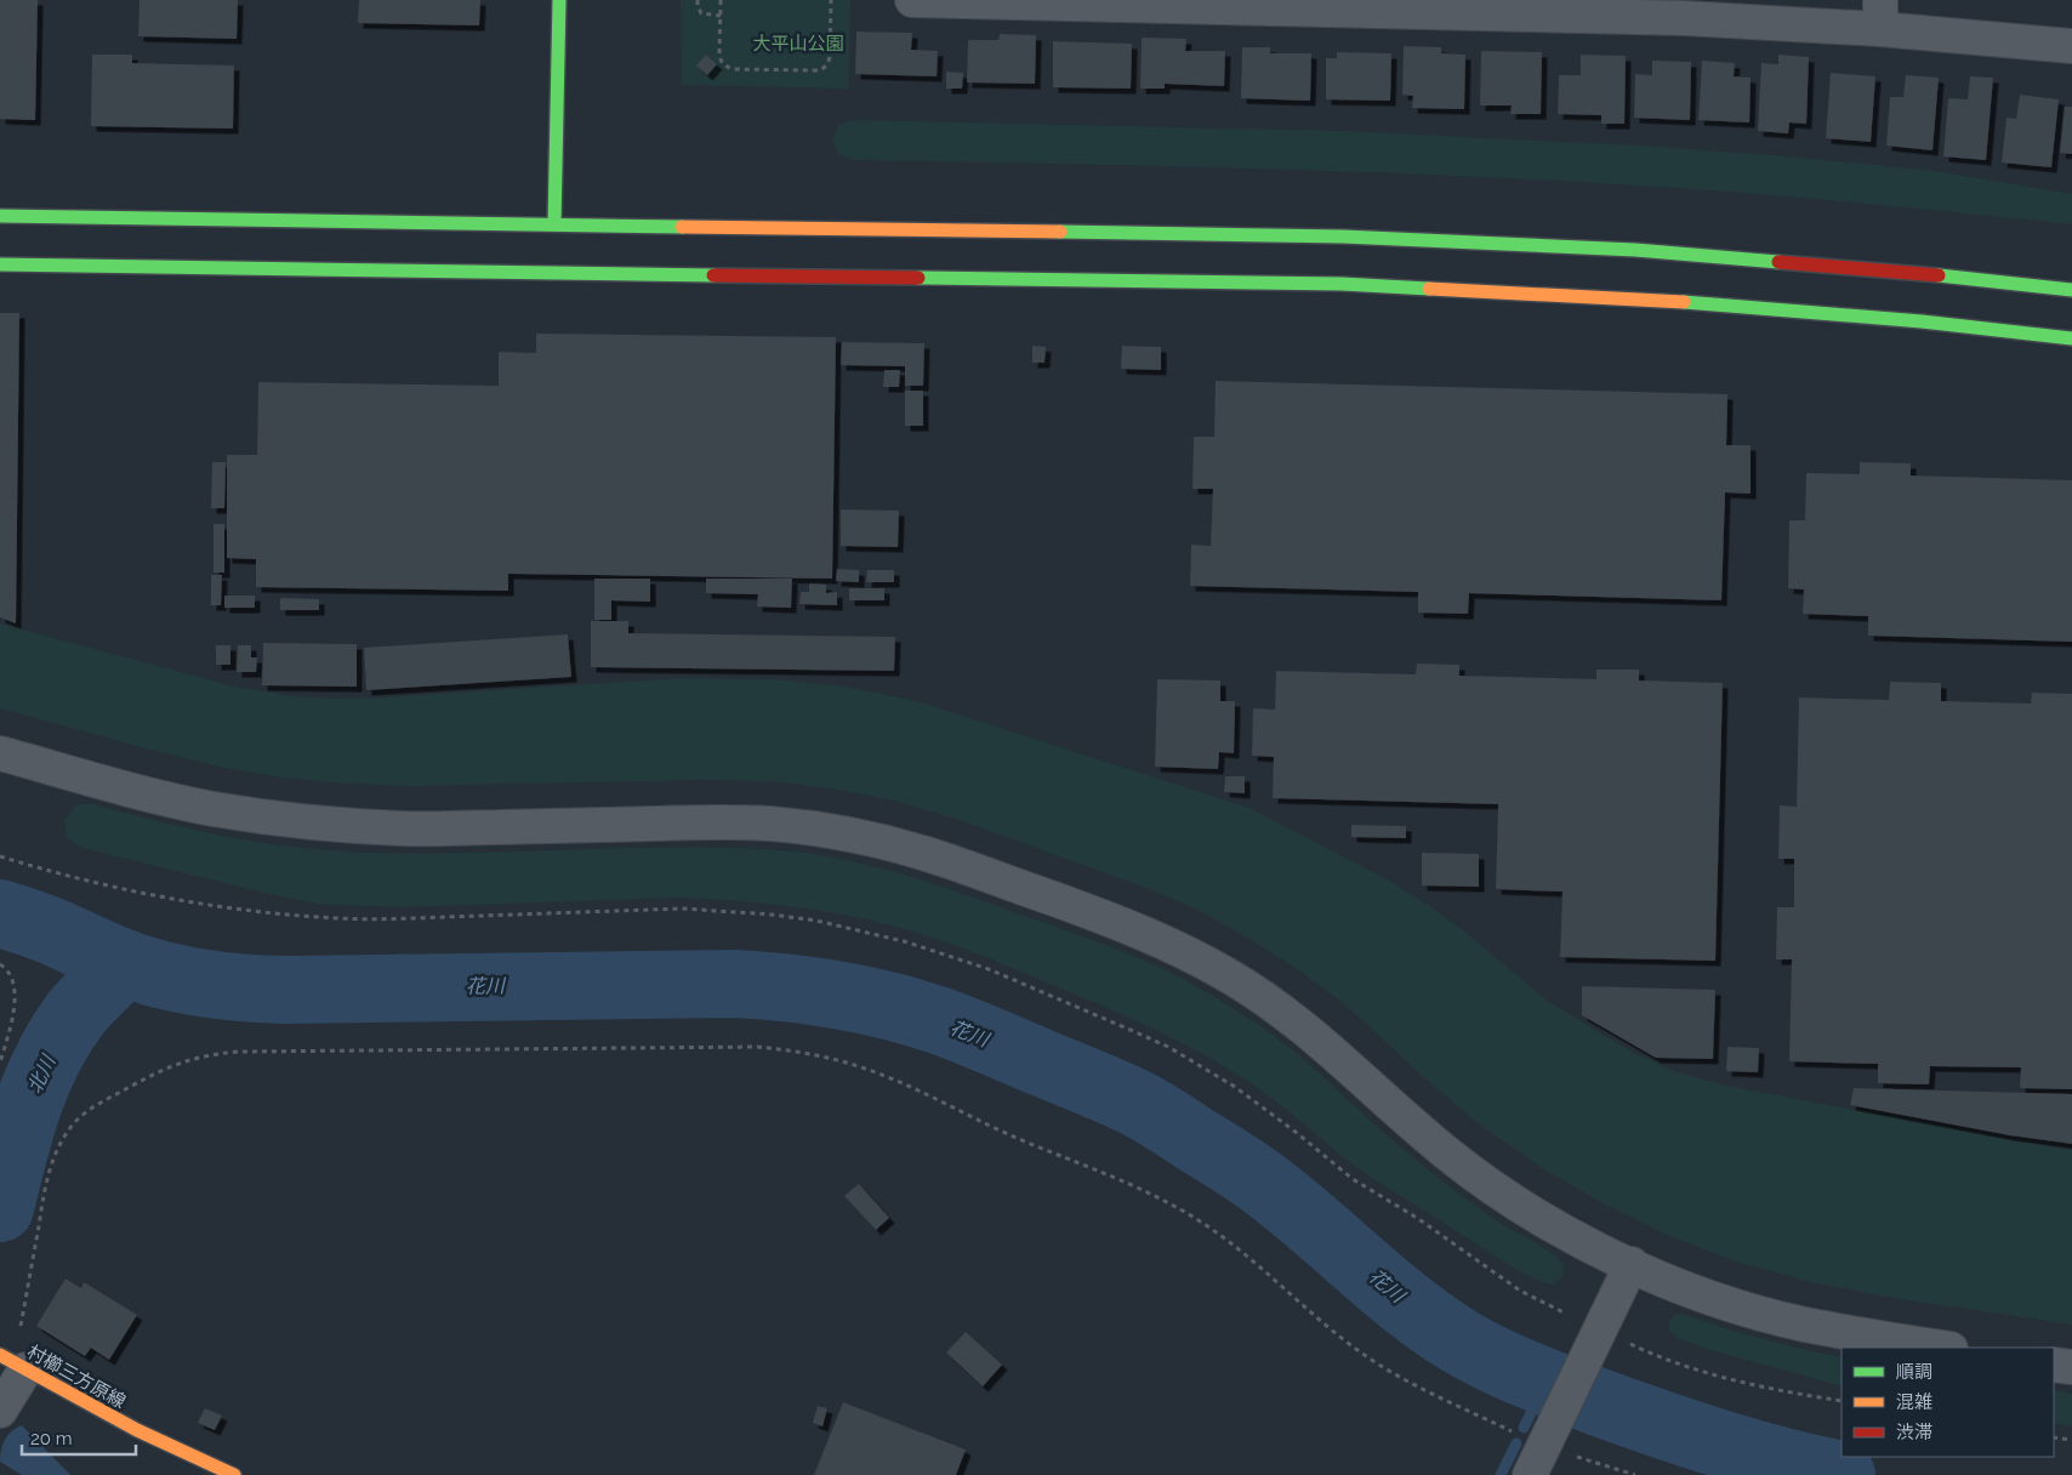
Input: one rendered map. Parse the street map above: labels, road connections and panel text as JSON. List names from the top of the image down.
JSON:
{
  "streets": {
    "street": ["村櫛三方原線"]
  },
  "water": ["花川", "北川"],
  "parks": ["大平山公園"],
  "legend": ["順調", "混雑", "渋滞"],
  "scale_bar": "20 m"
}
